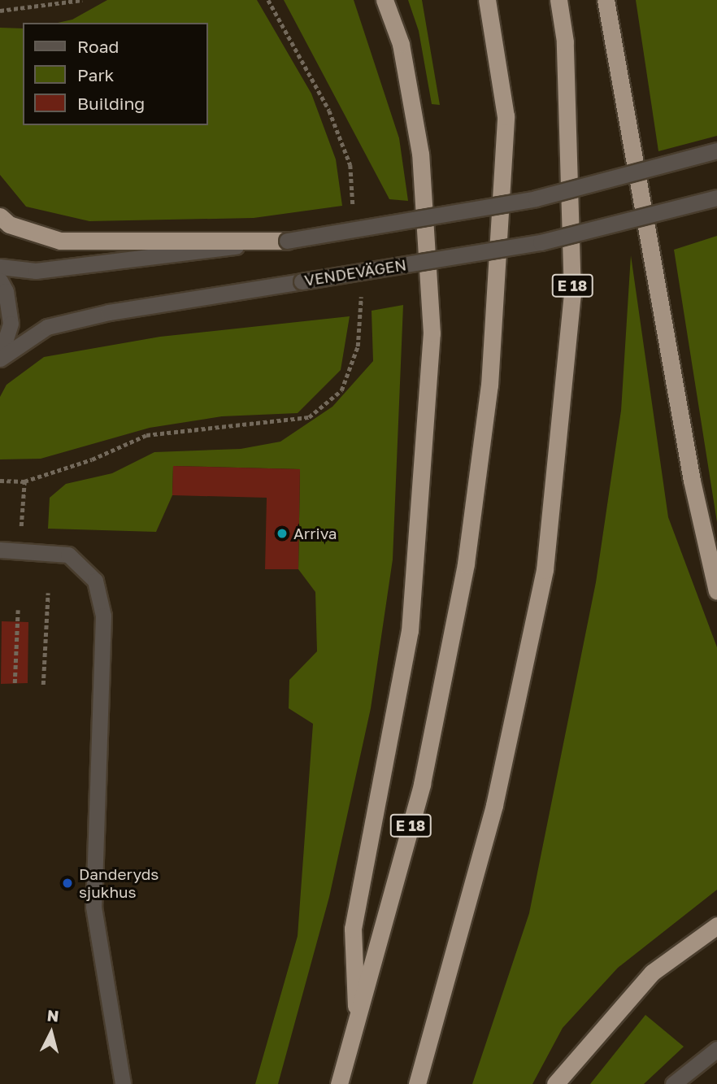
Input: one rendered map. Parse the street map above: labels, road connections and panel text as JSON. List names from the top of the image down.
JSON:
{
  "streets": {
    "highway": ["E 18"],
    "street": ["VENDEVÄGEN"]
  },
  "places": ["Arriva", "Danderyds sjukhus"],
  "legend": ["Road", "Park", "Building"],
  "north": "top"
}
